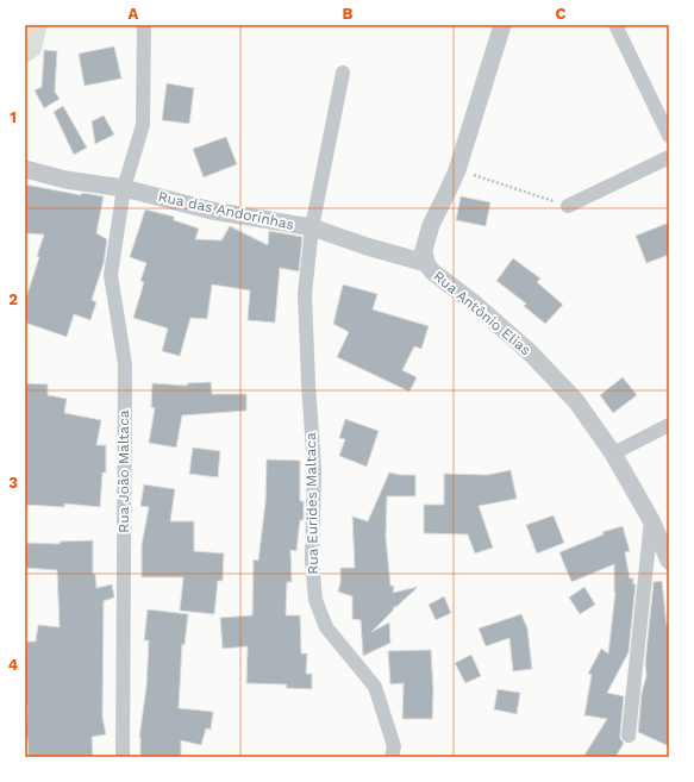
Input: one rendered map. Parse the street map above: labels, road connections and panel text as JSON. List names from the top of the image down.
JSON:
{
  "streets": {
    "street": [
      "Rua das Andorinhas",
      "Rua Antônio Elias",
      "Rua João Maltaca",
      "Rua Eurides Maltaca"
    ]
  },
  "crossings": [
    ["Rua das Andorinhas", "Rua Antônio Elias"],
    ["Rua das Andorinhas", "Rua João Maltaca"],
    ["Rua das Andorinhas", "Rua Eurides Maltaca"]
  ],
  "grid": {
    "columns": ["A", "B", "C"],
    "rows": [
      "1",
      "2",
      "3",
      "4"
    ]
  }
}
